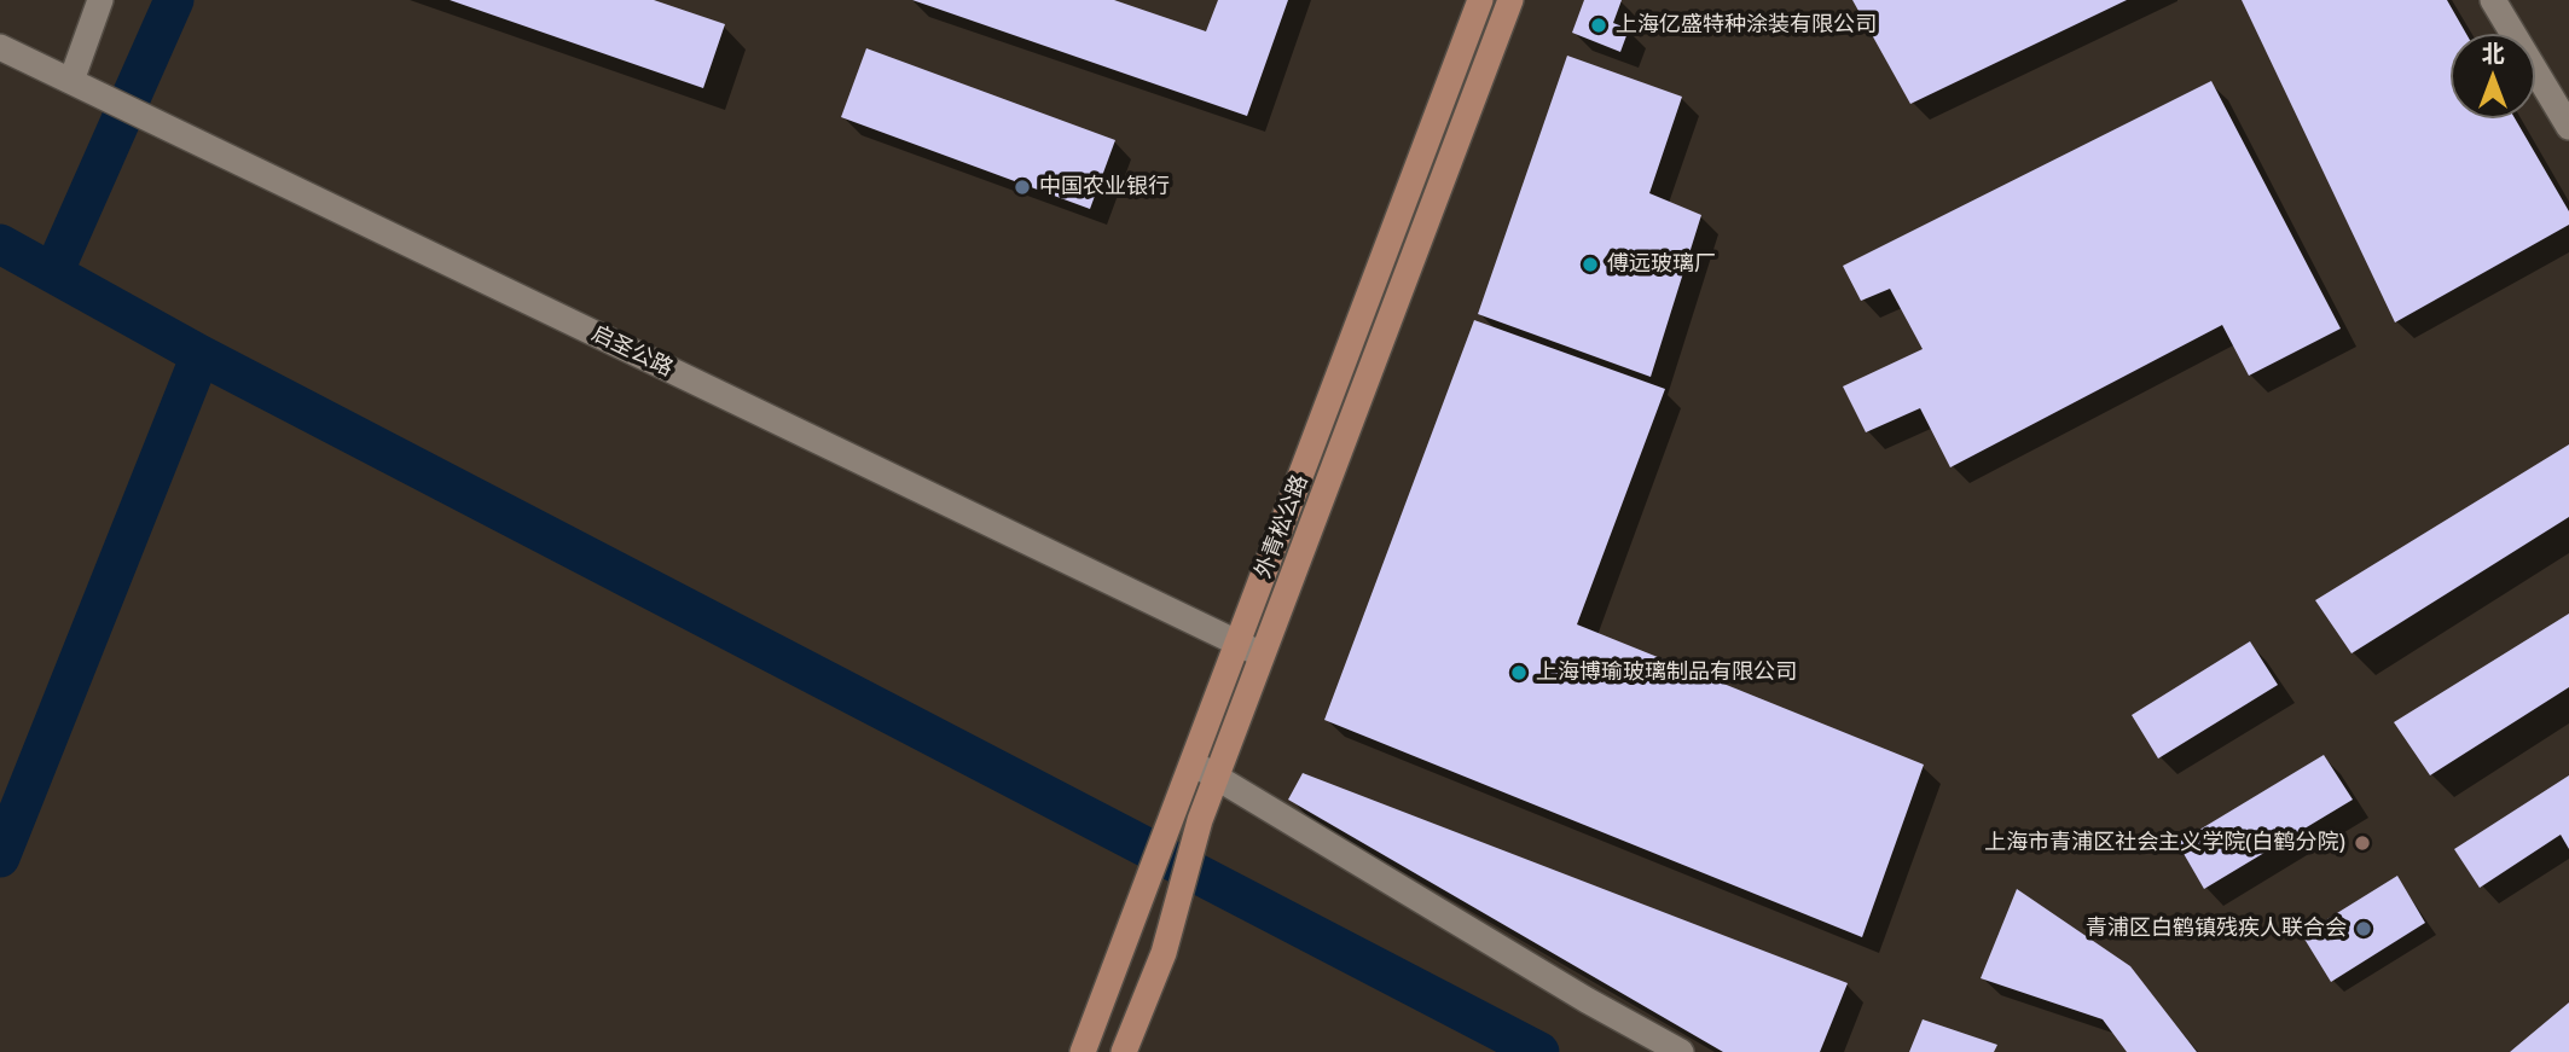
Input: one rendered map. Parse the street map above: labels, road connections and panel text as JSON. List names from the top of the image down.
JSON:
{
  "streets": {
    "main road": ["外青松公路"],
    "street": ["启圣公路"]
  },
  "crossings": [
    ["启圣公路", "外青松公路"]
  ],
  "places": [
    "上海亿盛特种涂装有限公司",
    "中国农业银行",
    "傅远玻璃厂",
    "上海博瑜玻璃制品有限公司",
    "上海市青浦区社会主义学院(白鹤分院)",
    "青浦区白鹤镇残疾人联合会"
  ],
  "north": "top"
}
